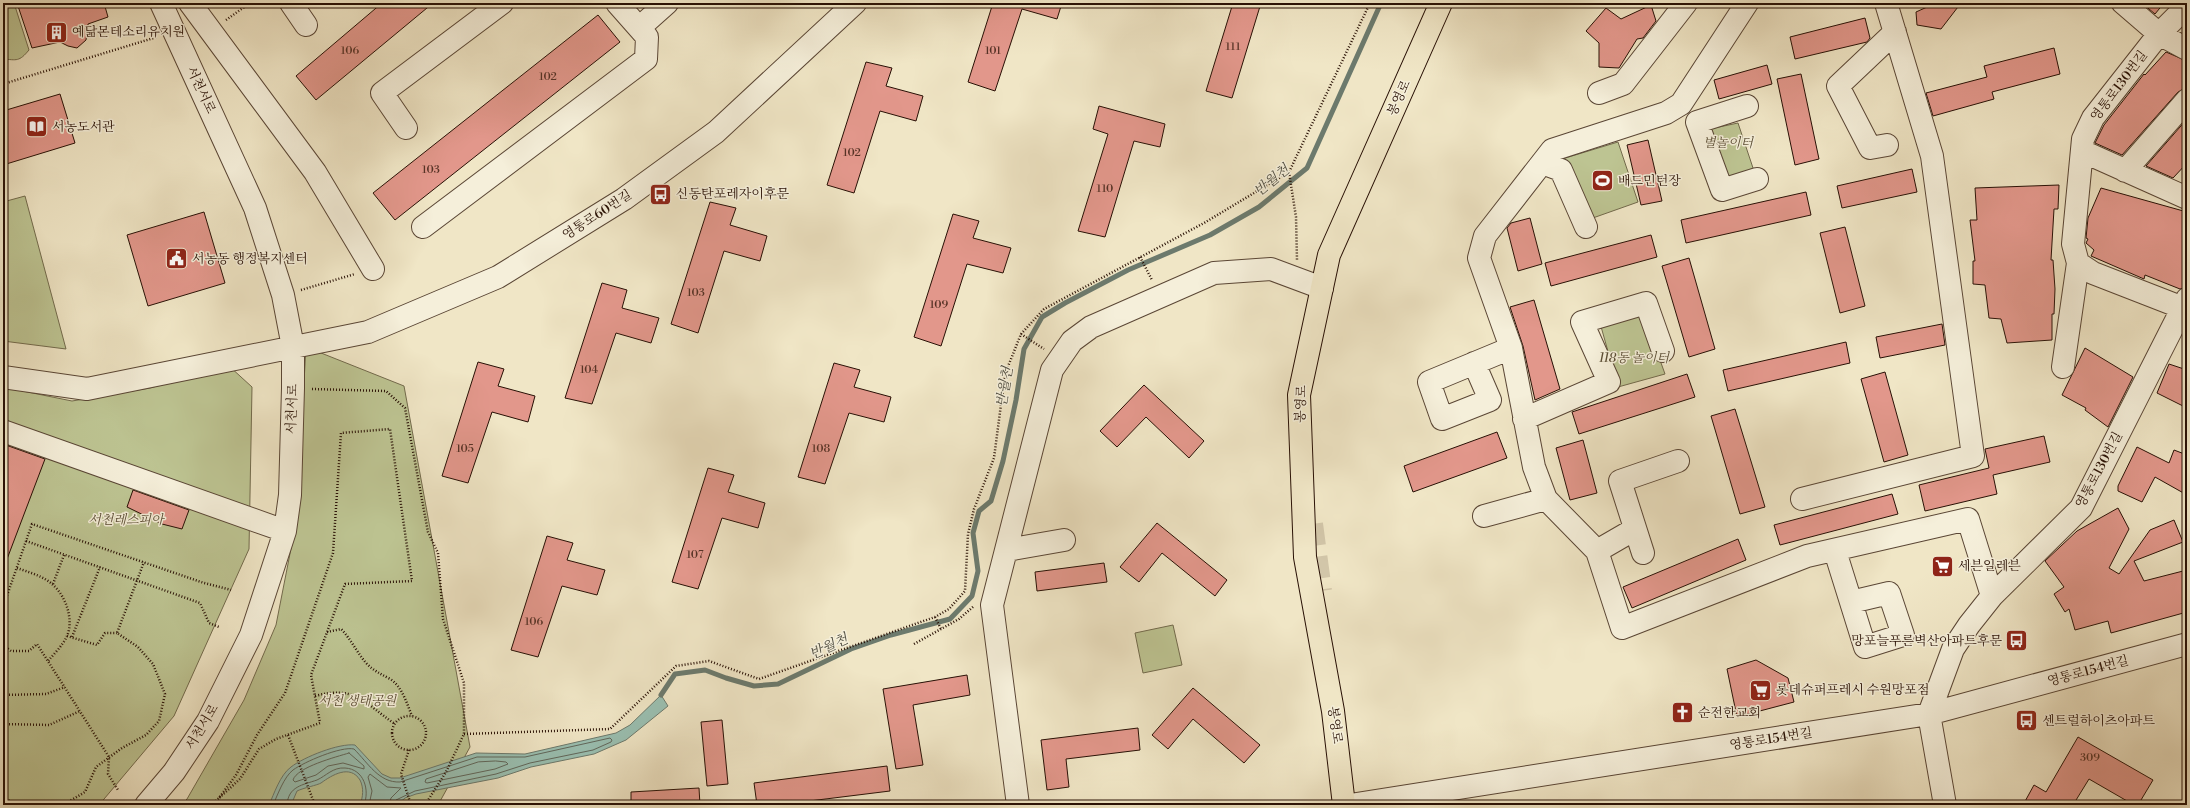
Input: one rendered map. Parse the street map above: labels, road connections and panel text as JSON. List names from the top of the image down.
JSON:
{
  "streets": {
    "highway": ["봉영로"],
    "street": [
      "영통로130번길",
      "서천서로",
      "영통로60번길",
      "영통로154번길"
    ]
  },
  "crossings": [
    ["영통로130번길", "영통로154번길"],
    ["서천서로", "영통로60번길"]
  ],
  "water": ["반월천"],
  "parks": [
    "별놀이터",
    "118동 놀이터",
    "서천레스피아",
    "서천 생태공원"
  ],
  "places": {
    "building": ["예닮몬테소리유치원"],
    "library": ["서농도서관"],
    "sports": ["배드민턴장"],
    "bus stop": ["신동탄포레자이후문", "망포늘푸른벽산아파트후문", "센트럴하이츠아파트"],
    "public building": ["서농동 행정복지센터"],
    "supermarket": ["세븐일레븐", "롯데슈퍼프레시 수원망포점"],
    "church": ["순전한교회"]
  },
  "house_numbers": [
    "111",
    "106",
    "101",
    "102",
    "102",
    "103",
    "110",
    "103",
    "109",
    "104",
    "105",
    "108",
    "107",
    "106",
    "309"
  ]
}
